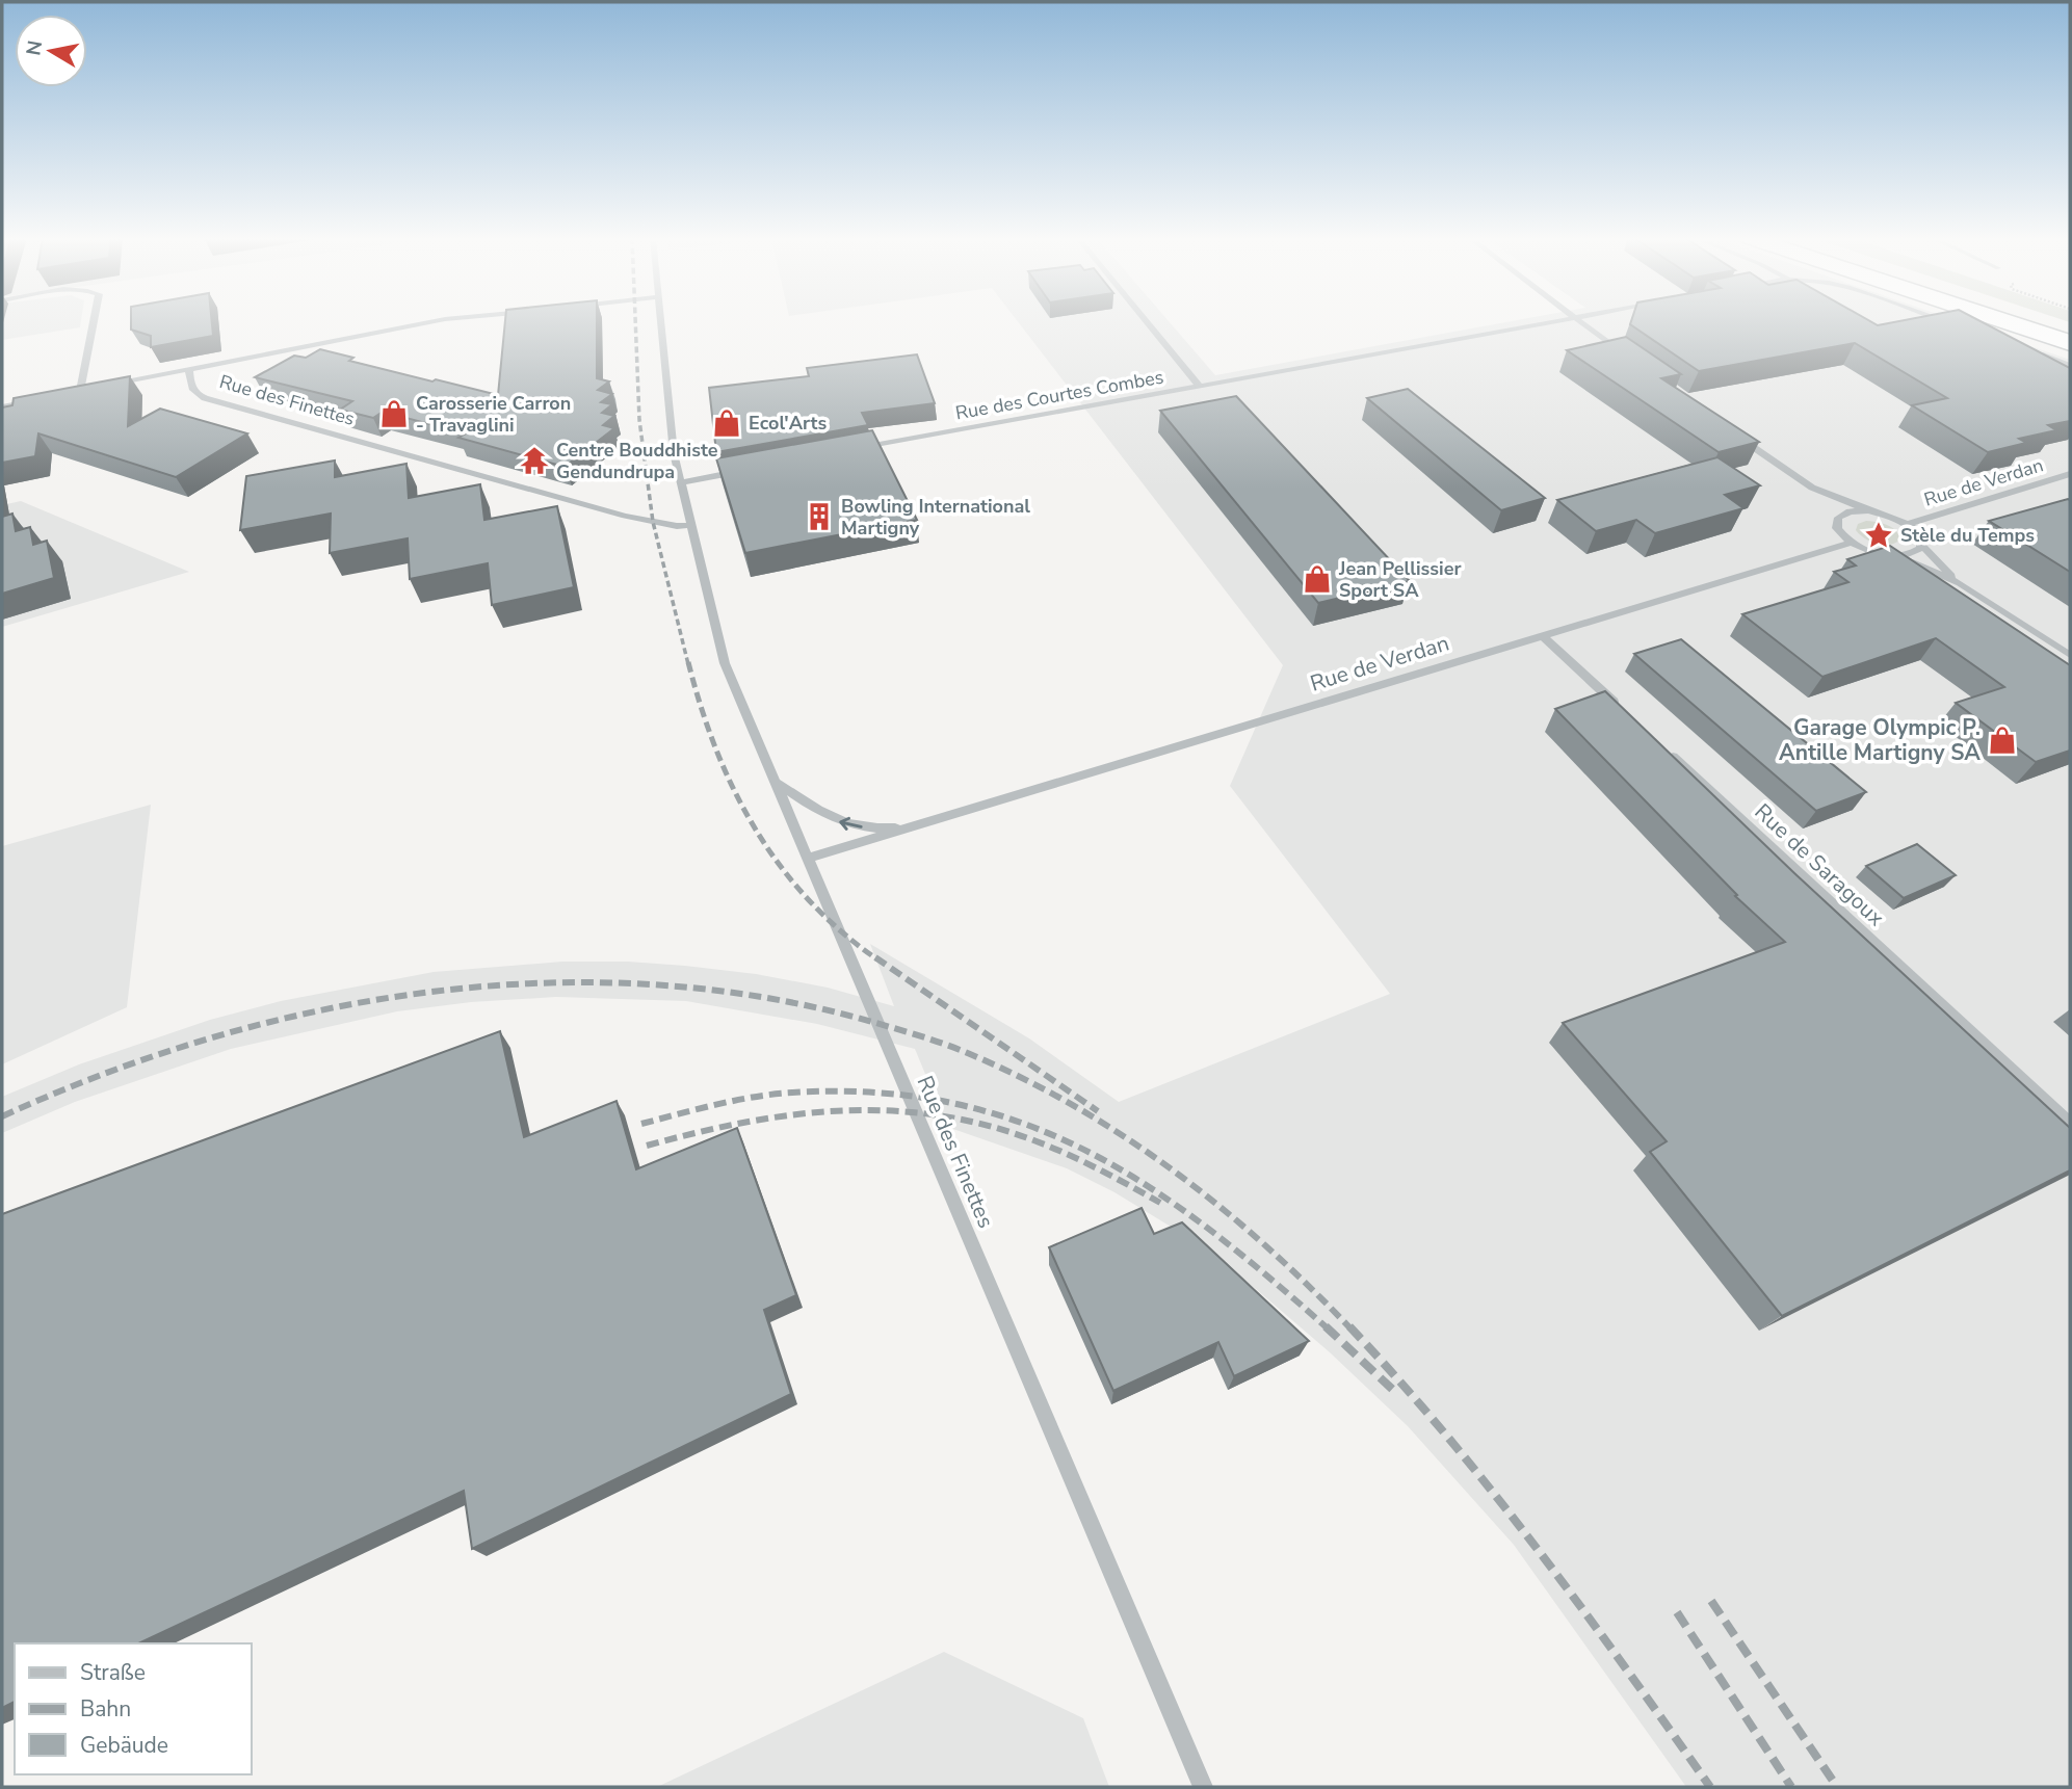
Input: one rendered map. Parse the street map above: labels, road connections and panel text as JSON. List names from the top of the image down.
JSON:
{
  "streets": {
    "street": [
      "Rue des Courtes Combes",
      "Rue des Finettes",
      "Rue de Verdan",
      "Rue de Saragoux"
    ]
  },
  "crossings": [
    ["Rue des Finettes", "Rue de Verdan"]
  ],
  "places": {
    "shop": [
      "Carosserie Carron - Travaglini",
      "Ecol'Arts",
      "Jean Pellissier Sport SA",
      "Garage Olympic P. Antille Martigny SA"
    ],
    "temple": ["Centre Bouddhiste Gendundrupa"],
    "building": ["Bowling International Martigny"],
    "place": ["Stèle du Temps"]
  },
  "legend": ["Straße", "Bahn", "Gebäude"],
  "north": "left"
}
